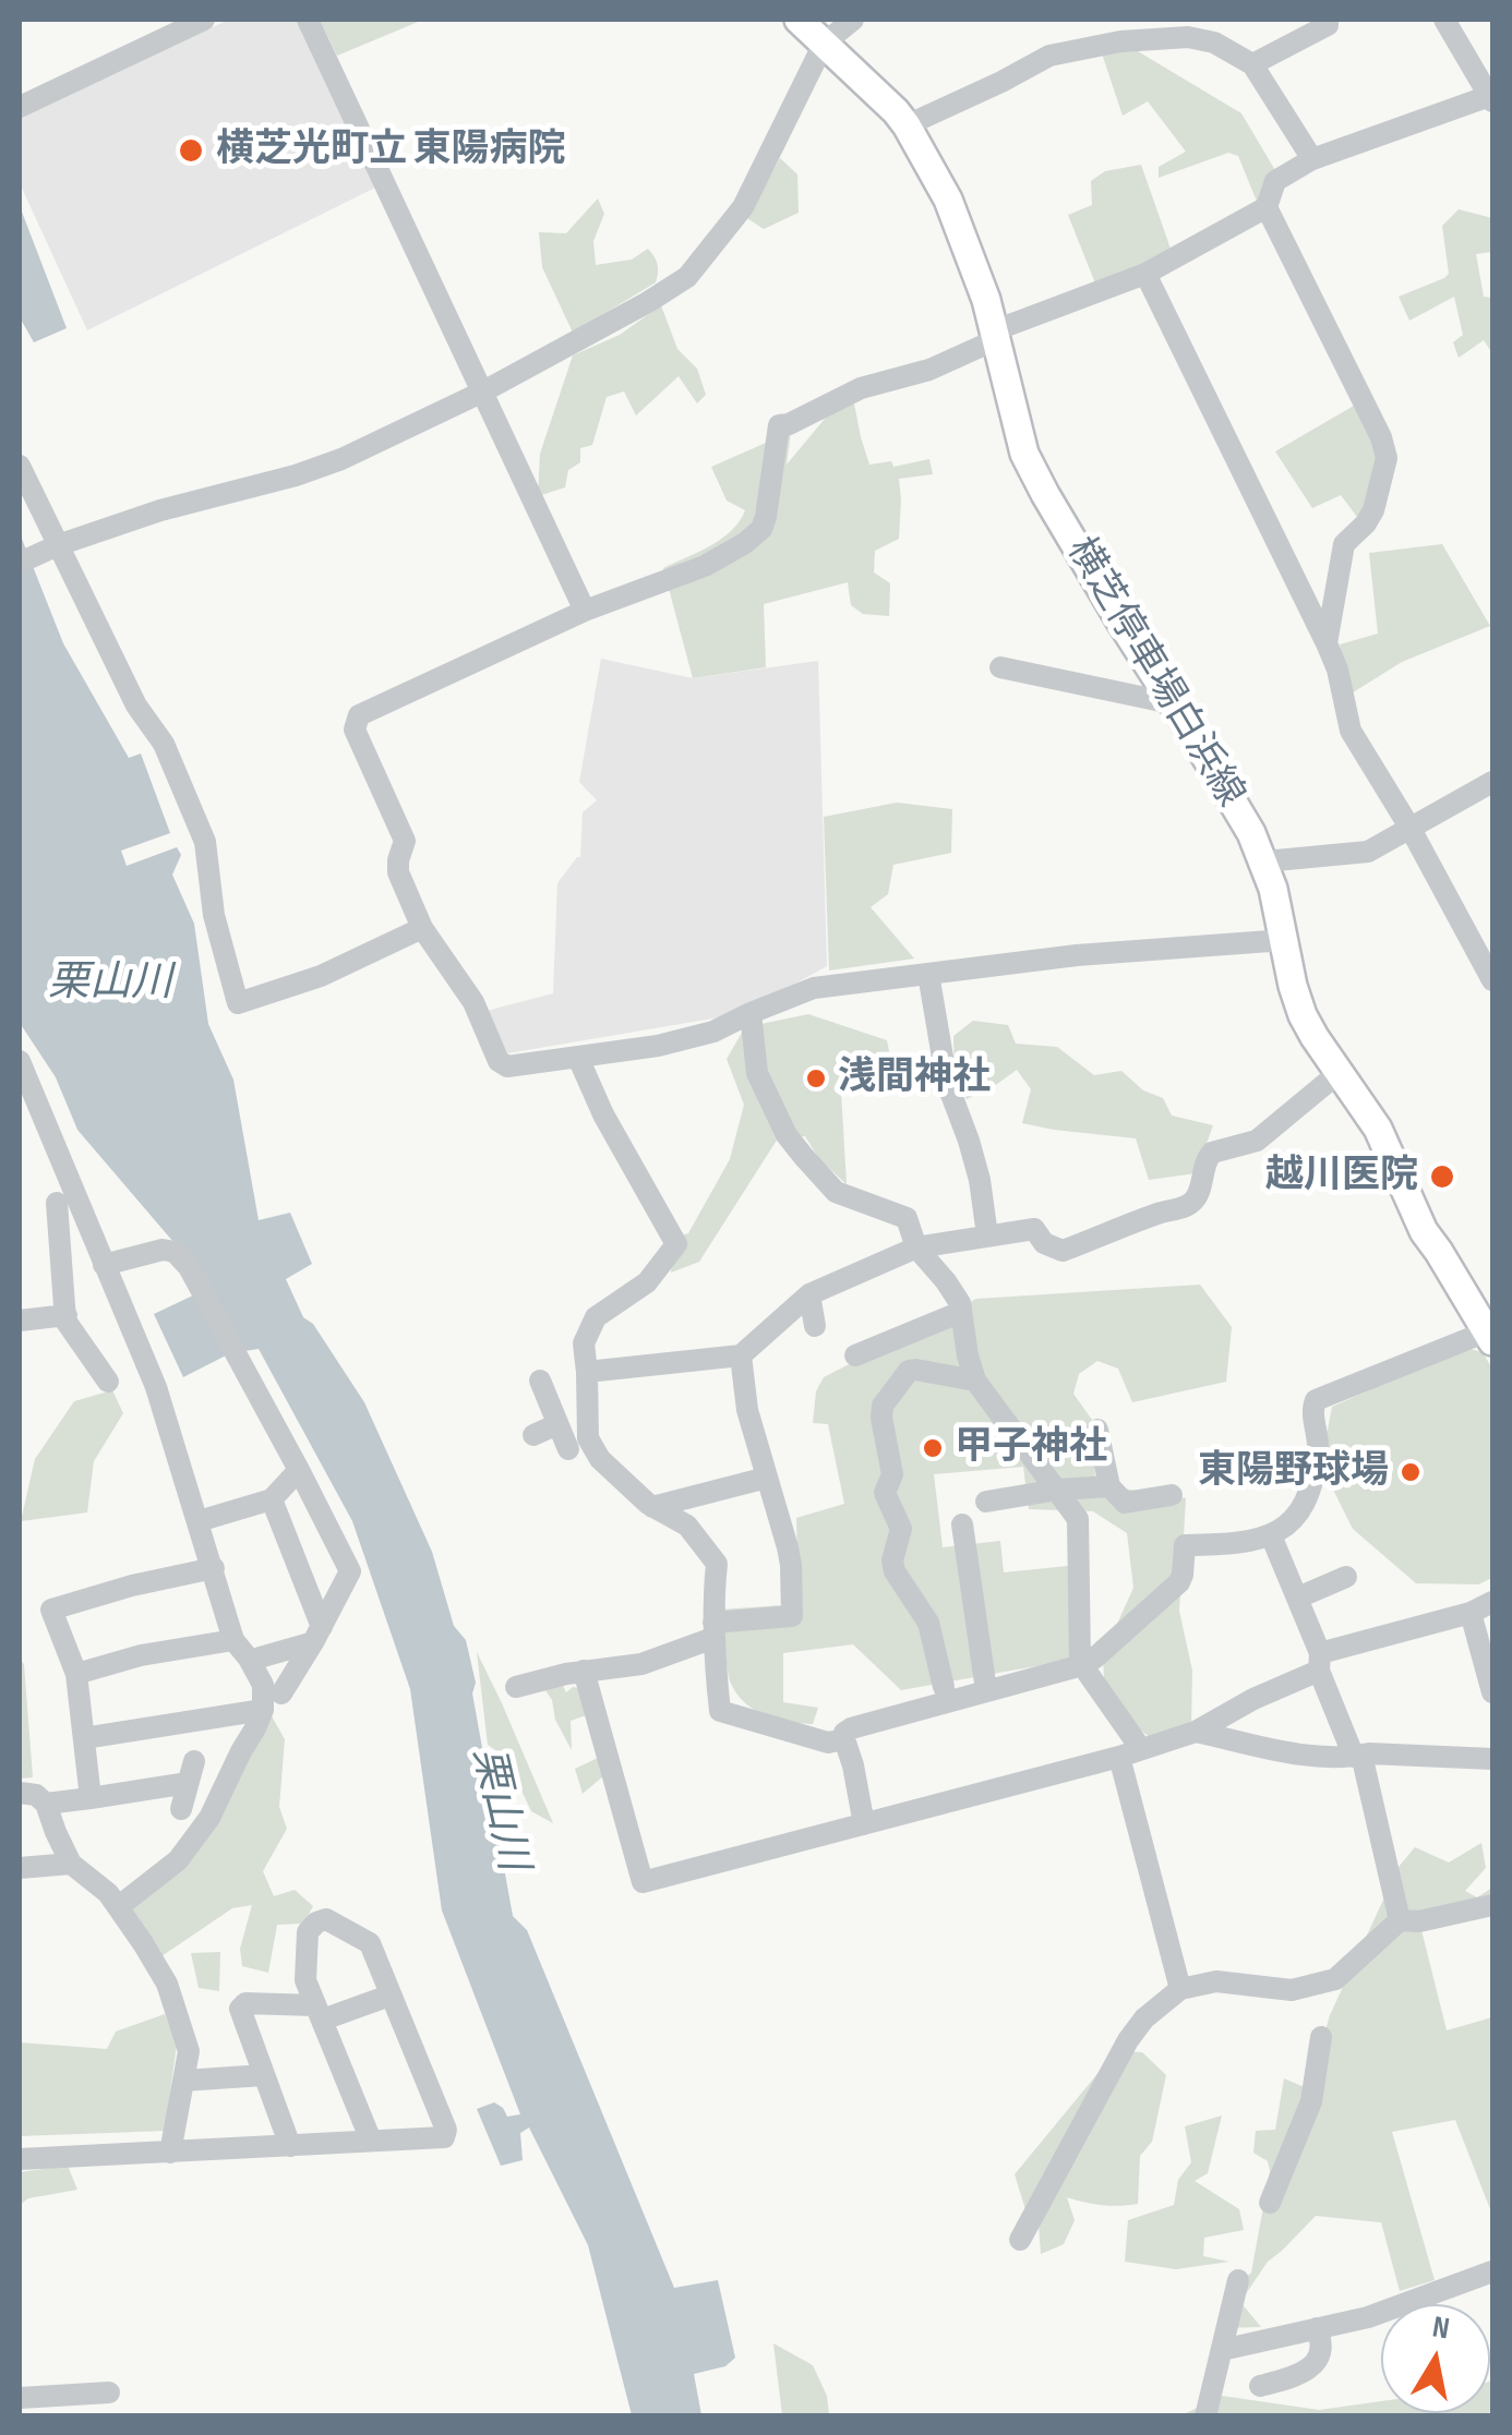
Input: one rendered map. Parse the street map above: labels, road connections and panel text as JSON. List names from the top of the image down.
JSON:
{
  "streets": {
    "main road": ["横芝停車場白浜線"]
  },
  "water": ["栗山川"],
  "places": [
    "横芝光町立 東陽病院",
    "浅間神社",
    "越川医院",
    "甲子神社",
    "東陽野球場"
  ],
  "north": "top"
}
